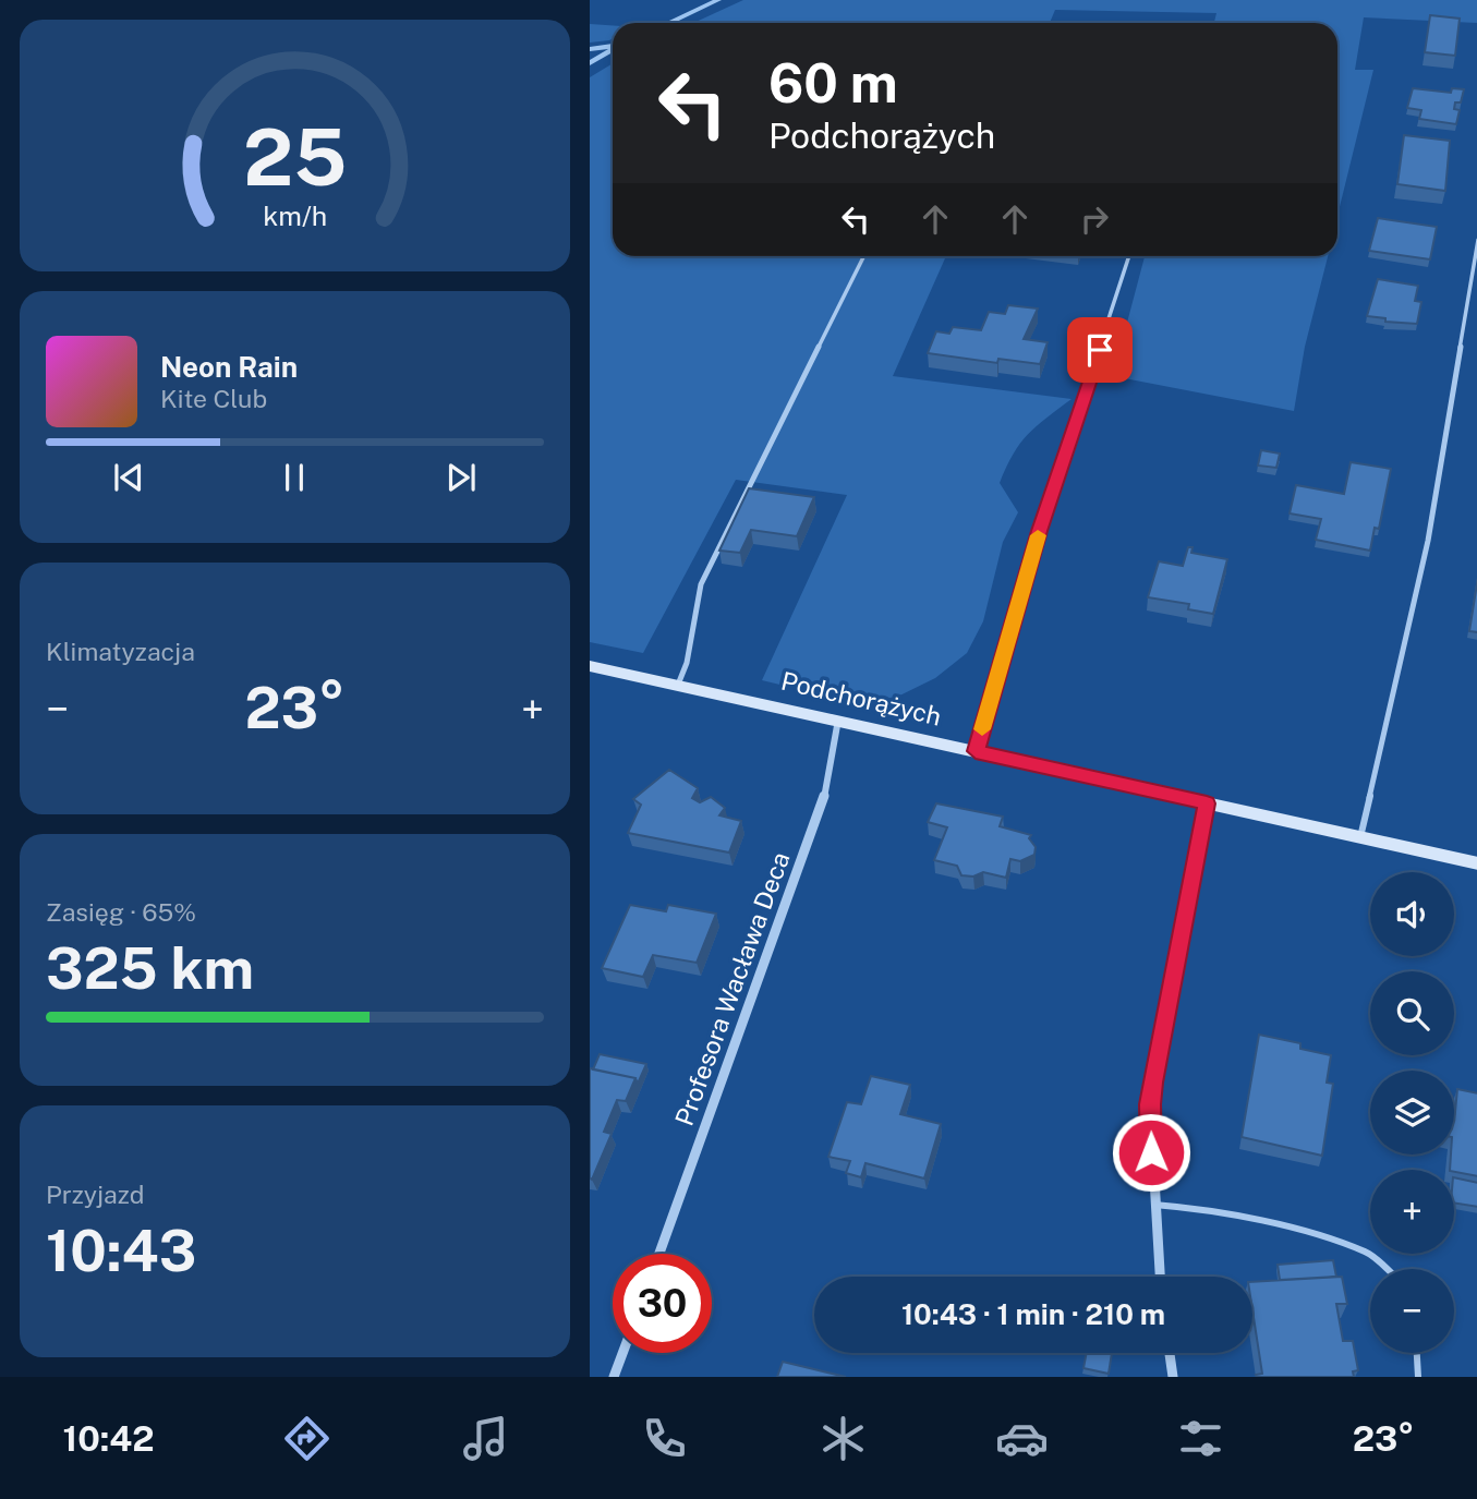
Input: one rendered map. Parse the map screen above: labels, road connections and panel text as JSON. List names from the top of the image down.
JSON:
{
  "streets": {
    "street": ["Podchorążych", "Profesora Wacława Deca"]
  },
  "crossings": [
    ["Podchorążych", "Profesora Wacława Deca"]
  ],
  "page": {
    "turn": ["60 m", "Podchorążych"],
    "song": ["Neon Rain", "Kite Club"],
    "tile": [
      "Klimatyzacja",
      ["Zasięg · 65%", "325 km"],
      ["Przyjazd", "10:43"]
    ],
    "heat": ["−", "23°", "+"],
    "map_buttons": ["+", "−"],
    "limit": "30",
    "trip": "10:43 · 1 min · 210 m",
    "tabs": ["10:42", "23°"],
    "gauge": ["25", "km/h"]
  }
}
